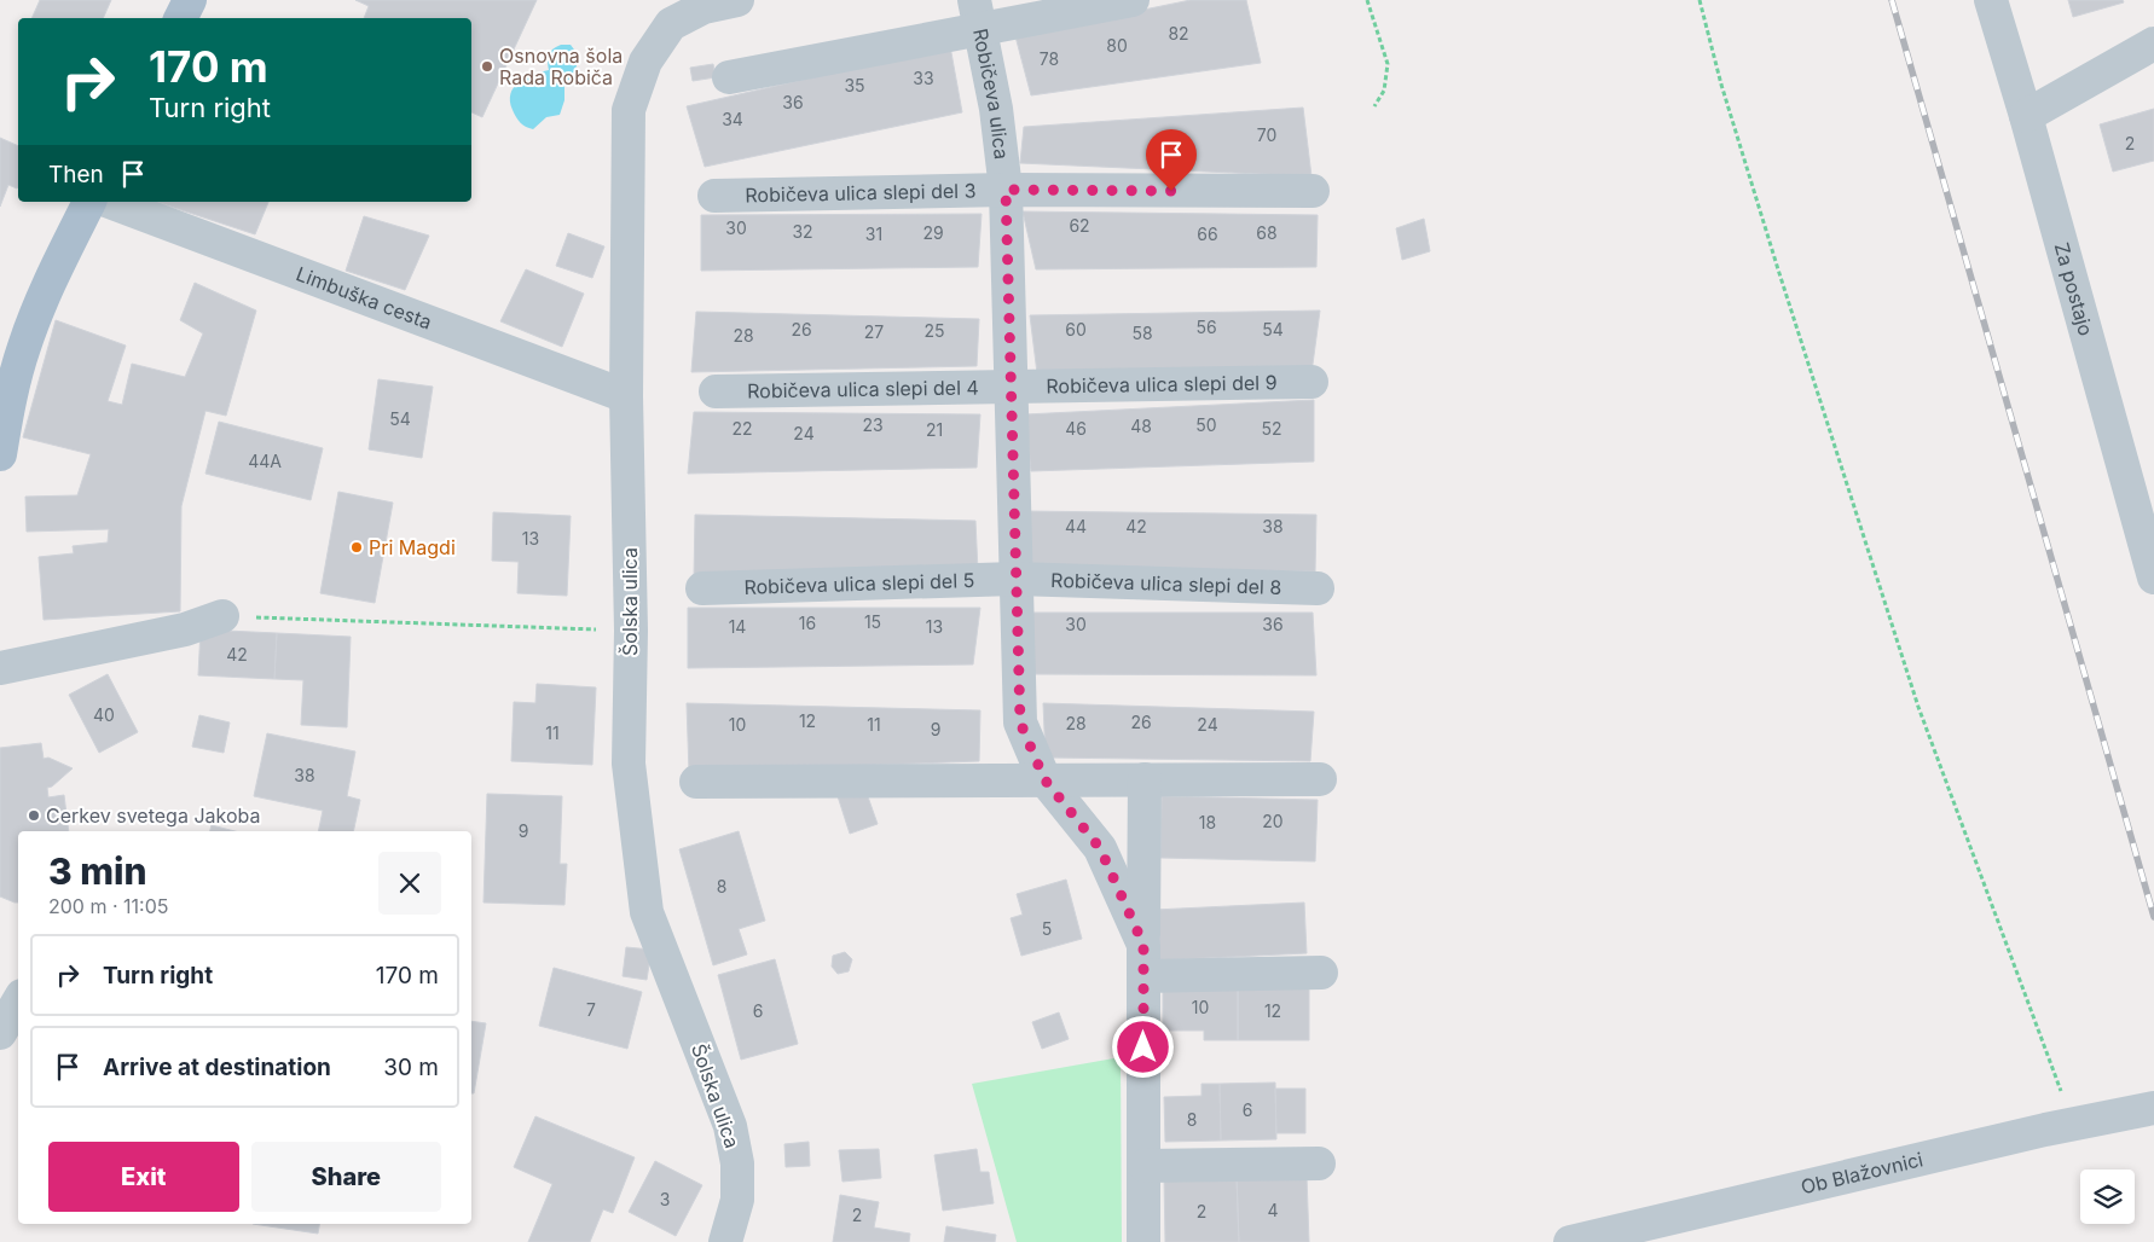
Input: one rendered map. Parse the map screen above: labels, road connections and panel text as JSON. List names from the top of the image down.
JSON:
{
  "streets": {
    "street": [
      "Robičeva ulica",
      "Robičeva ulica slepi del 3",
      "Za postajo",
      "Limbuška cesta",
      "Robičeva ulica slepi del 9",
      "Robičeva ulica slepi del 4",
      "Robičeva ulica slepi del 5",
      "Robičeva ulica slepi del 8",
      "Šolska ulica",
      "Ob Blažovnici"
    ]
  },
  "crossings": [
    ["Robičeva ulica", "Robičeva ulica slepi del 3"],
    ["Robičeva ulica", "Robičeva ulica slepi del 9"],
    ["Robičeva ulica", "Robičeva ulica slepi del 4"],
    ["Robičeva ulica", "Robičeva ulica slepi del 5"],
    ["Robičeva ulica", "Robičeva ulica slepi del 8"],
    ["Limbuška cesta", "Šolska ulica"],
    ["Robičeva ulica slepi del 9", "Robičeva ulica slepi del 4"],
    ["Robičeva ulica slepi del 5", "Robičeva ulica slepi del 8"]
  ],
  "places": ["Osnovna šola Rada Robiča", "Pri Magdi", "Cerkev svetega Jakoba"],
  "house_numbers": [
    "82",
    "80",
    "78",
    "33",
    "35",
    "36",
    "34",
    "70",
    "2",
    "62",
    "30",
    "32",
    "29",
    "68",
    "31",
    "66",
    "56",
    "26",
    "60",
    "54",
    "25",
    "27",
    "58",
    "28",
    "54",
    "23",
    "50",
    "48",
    "22",
    "46",
    "52",
    "21",
    "24",
    "44A",
    "44",
    "42",
    "38",
    "13",
    "15",
    "16",
    "30",
    "36",
    "14",
    "13",
    "42",
    "40",
    "12",
    "26",
    "28",
    "10",
    "11",
    "24",
    "9",
    "11",
    "38",
    "20",
    "18",
    "9",
    "8",
    "5",
    "10",
    "7",
    "6",
    "12",
    "6",
    "8",
    "3",
    "4",
    "2",
    "2"
  ],
  "page": {
    "turn": ["170 m", "Turn right"],
    "then": "Then",
    "heading": ["3 min", "200 m · 11:05"],
    "list": [
      {
        "name": "Turn right",
        "value": "170 m"
      },
      {
        "name": "Arrive at destination",
        "value": "30 m"
      }
    ],
    "buttons": ["Exit", "Share"]
  }
}
